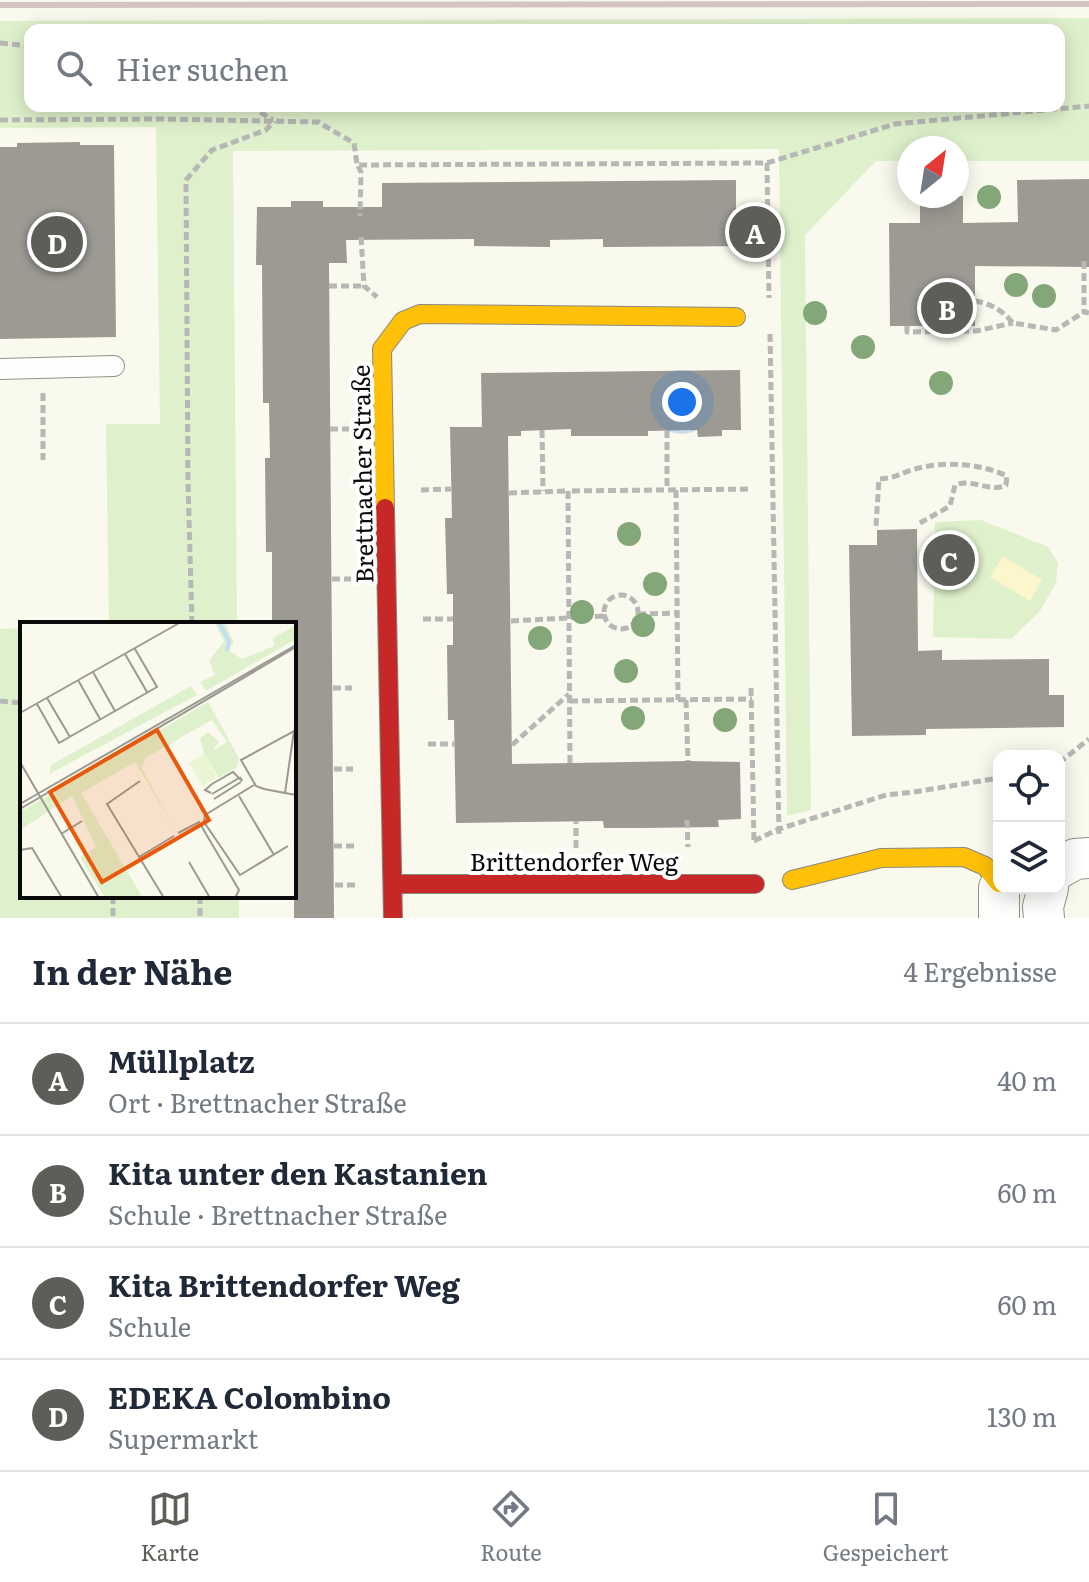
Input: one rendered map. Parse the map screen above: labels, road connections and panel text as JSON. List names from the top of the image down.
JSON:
{
  "streets": {
    "street": ["Brettnacher Straße", "Brittendorfer Weg"]
  },
  "crossings": [
    ["Brettnacher Straße", "Brittendorfer Weg"]
  ],
  "north": "top right",
  "page": {
    "search": "Hier suchen",
    "pins": [
      "A",
      "D",
      "B",
      "C"
    ],
    "heading": ["In der Nähe", "4 Ergebnisse"],
    "list": [
      {
        "mark": "A",
        "name": "Müllplatz",
        "note": "Ort · Brettnacher Straße",
        "value": "40 m"
      },
      {
        "mark": "B",
        "name": "Kita unter den Kastanien",
        "note": "Schule · Brettnacher Straße",
        "value": "60 m"
      },
      {
        "mark": "C",
        "name": "Kita Brittendorfer Weg",
        "note": "Schule",
        "value": "60 m"
      },
      {
        "mark": "D",
        "name": "EDEKA Colombino",
        "note": "Supermarkt",
        "value": "130 m"
      }
    ],
    "nav": ["Karte", "Route", "Gespeichert"]
  }
}
